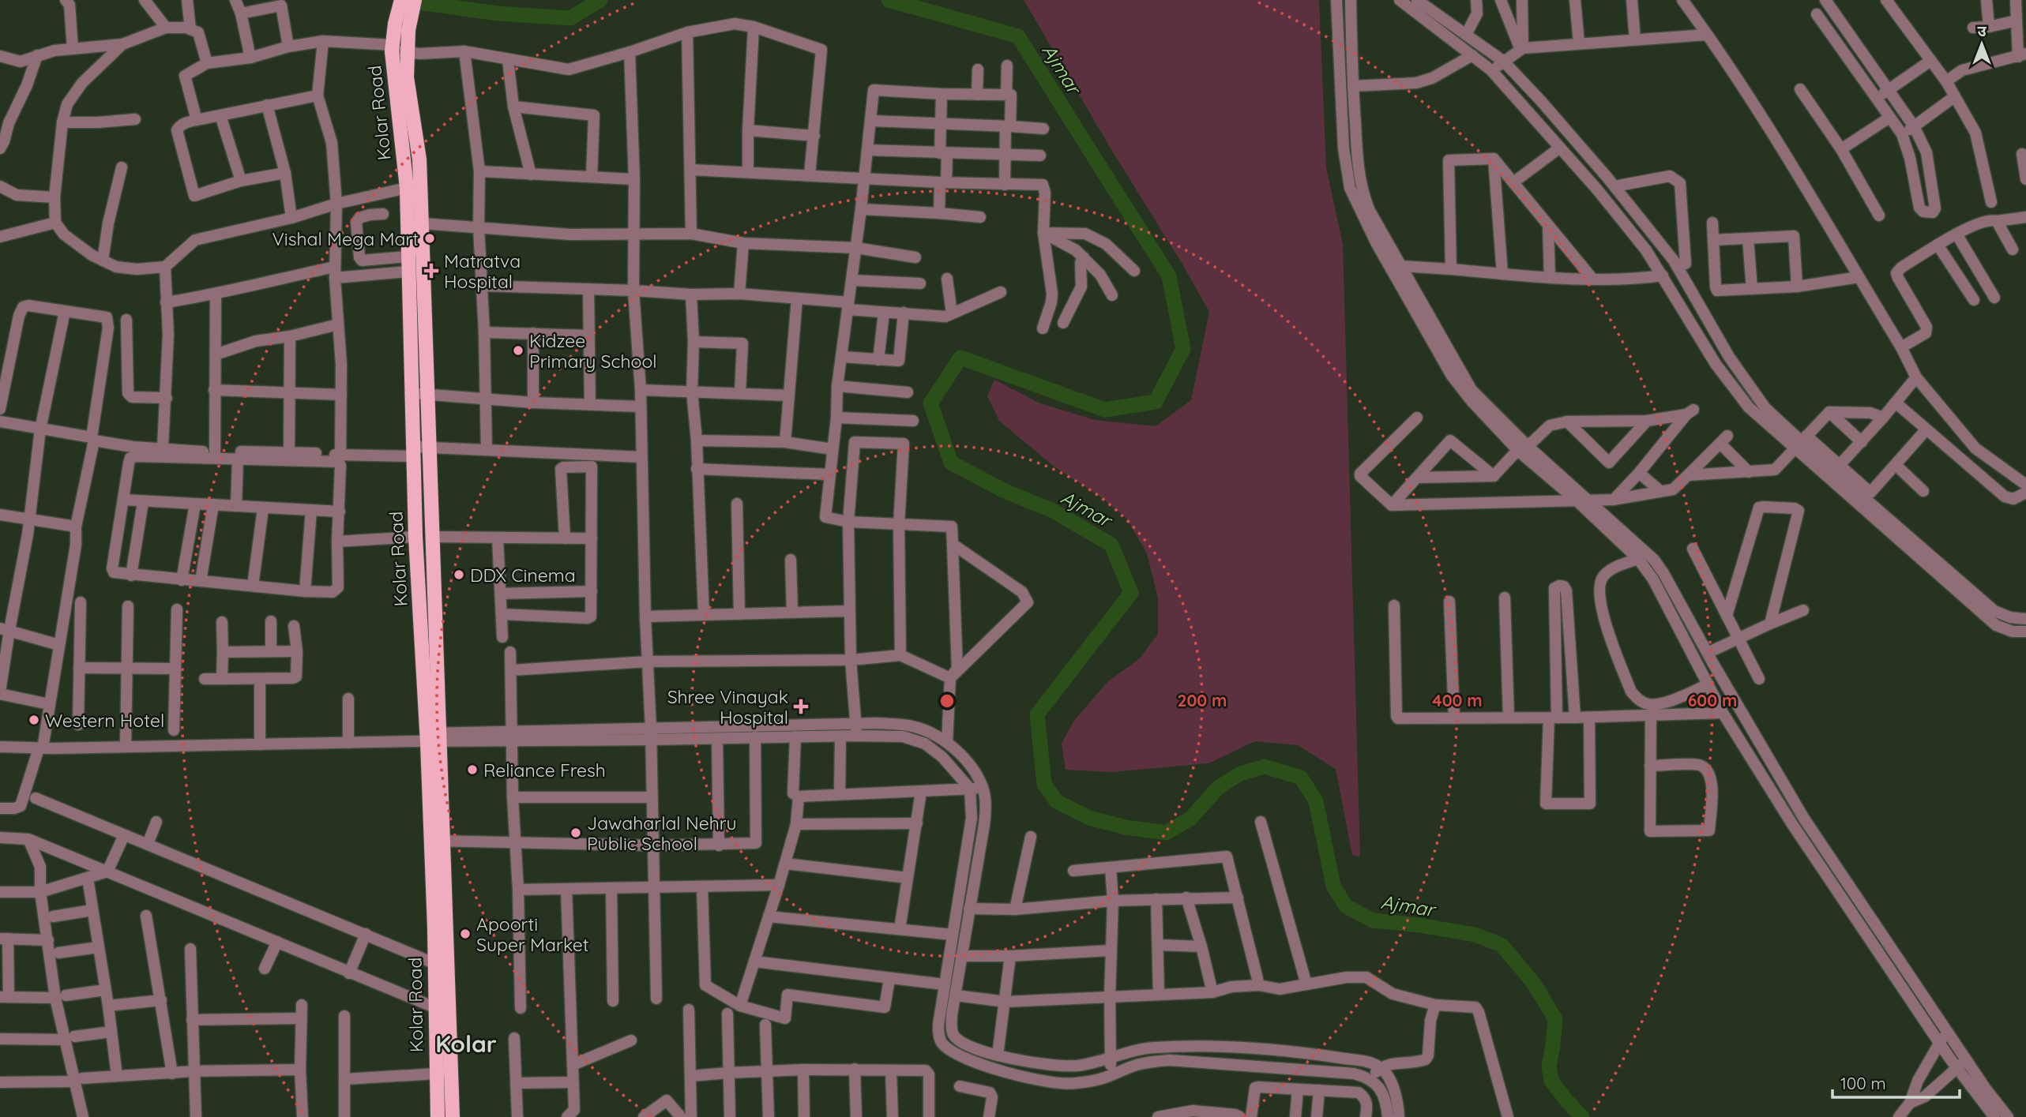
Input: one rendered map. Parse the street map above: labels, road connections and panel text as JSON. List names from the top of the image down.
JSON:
{
  "streets": {
    "main road": ["Kolar Road"]
  },
  "districts": ["Kolar"],
  "water": ["Ajmar"],
  "places": {
    "other": [
      "Vishal Mega Mart",
      "Kidzee Primary School",
      "DDX Cinema",
      "Western Hotel",
      "Reliance Fresh",
      "Jawaharlal Nehru Public School",
      "Apoorti Super Market"
    ],
    "health": ["Matratva Hospital", "Shree Vinayak Hospital"]
  },
  "scale_bar": "100 m",
  "north": "top",
  "rings": ["200 m", "400 m", "600 m"]
}
